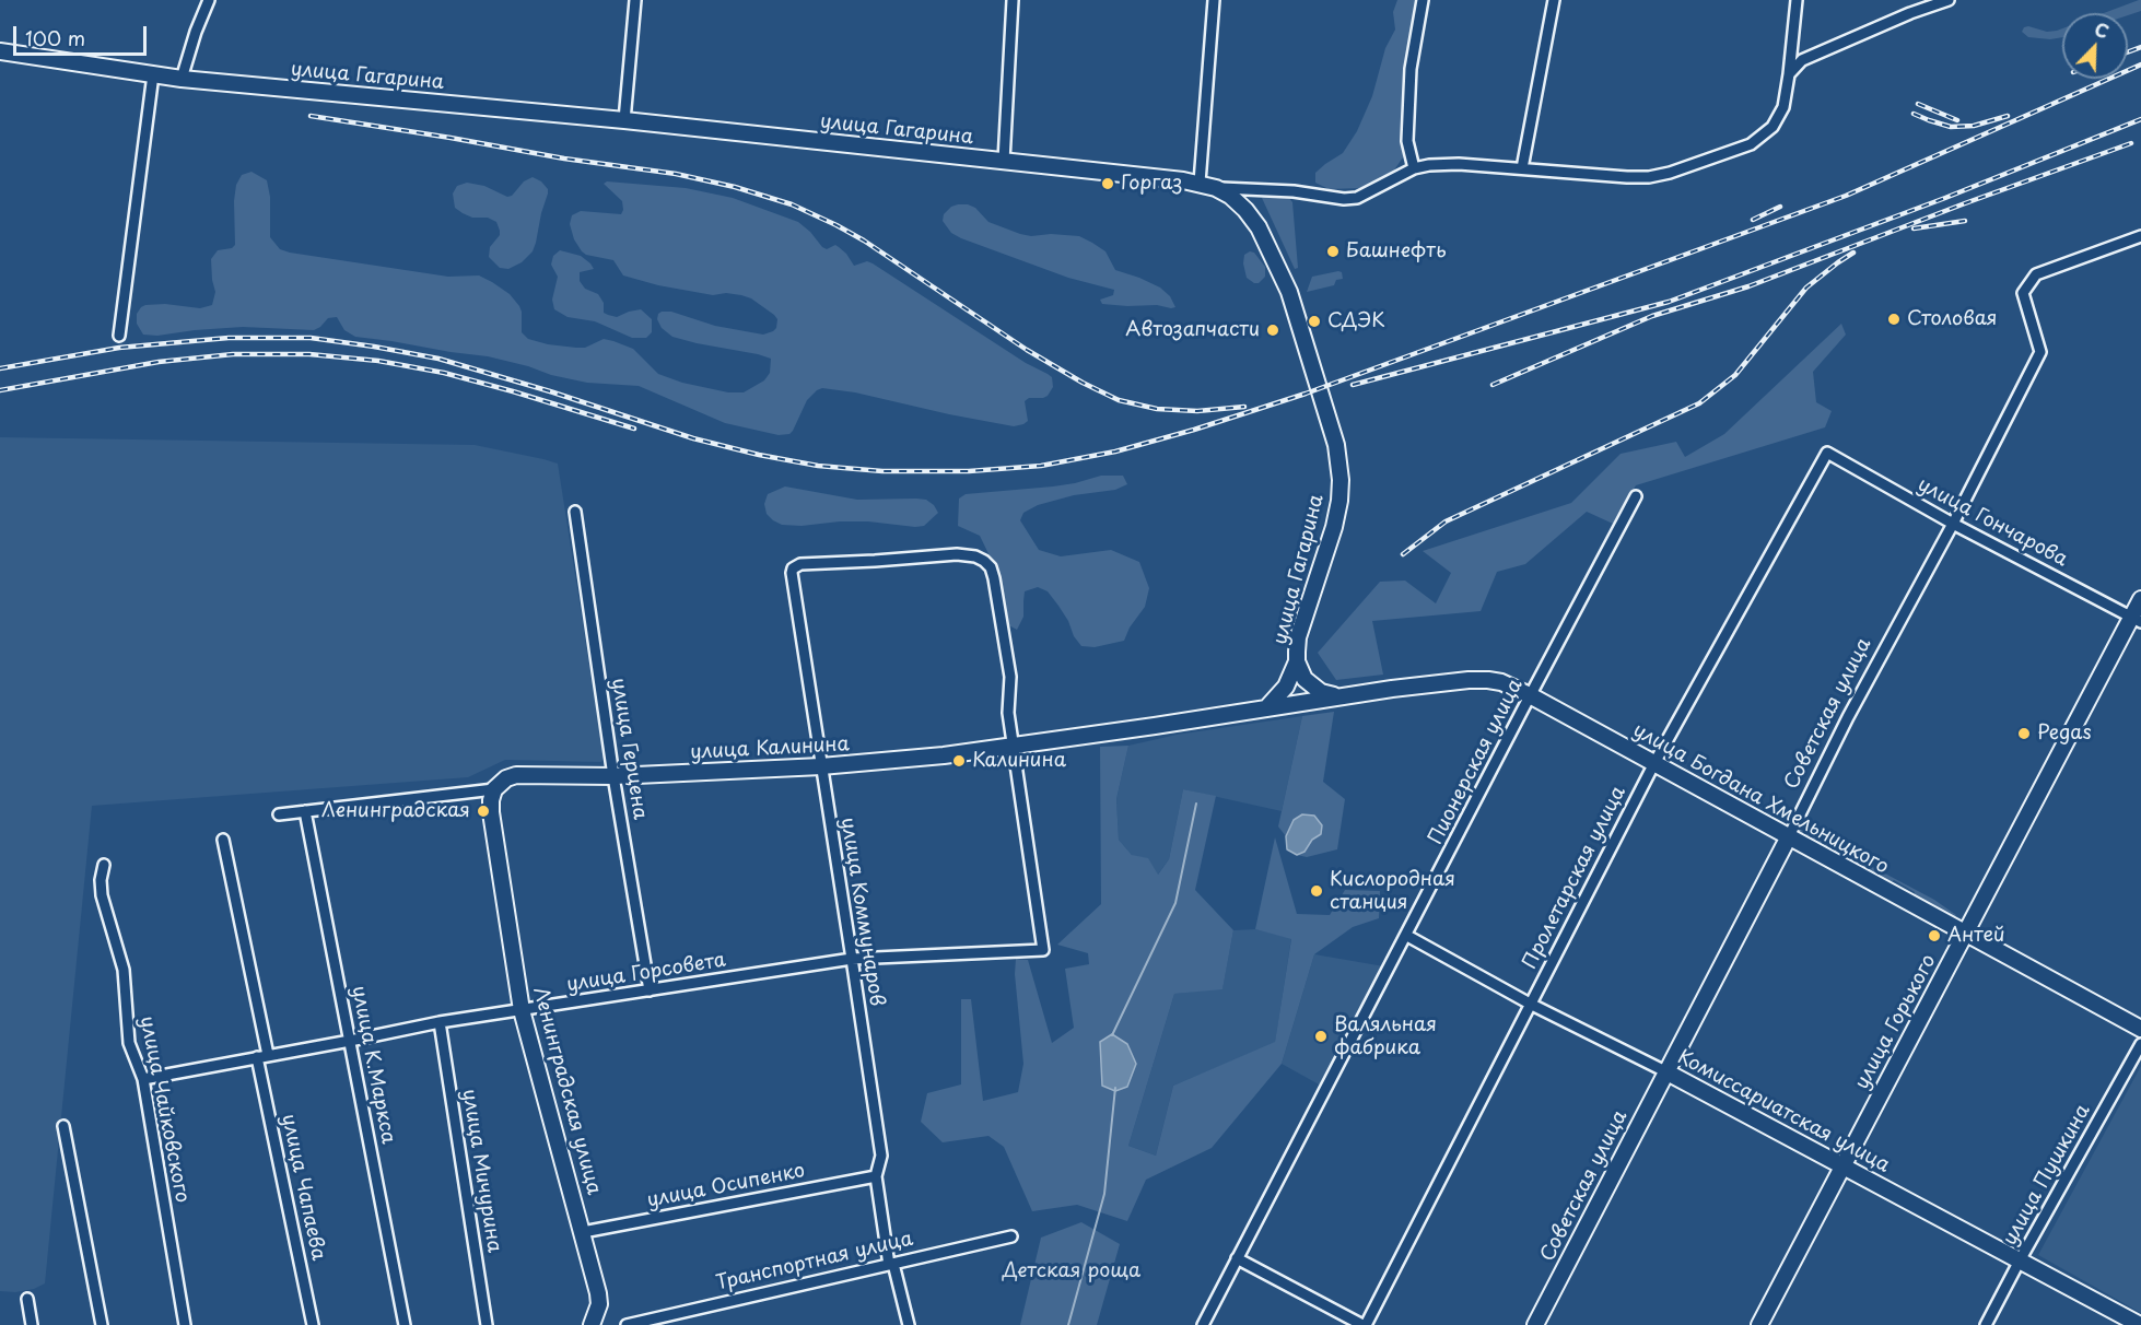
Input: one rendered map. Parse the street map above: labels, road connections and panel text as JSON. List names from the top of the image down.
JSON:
{
  "streets": {
    "street": [
      "улица Гагарина",
      "улица Гончарова",
      "Советская улица",
      "улица Герцена",
      "улица Калинина",
      "Пионерская улица",
      "улица Богдана Хмельницкого",
      "Пролетарская улица",
      "улица Коммунаров",
      "улица Горсовета",
      "улица Горького",
      "улица К.Маркса",
      "Ленинградская улица",
      "улица Чайковского",
      "Комиссариатская улица",
      "улица Мичурина",
      "улица Пушкина",
      "улица Осипенко",
      "улица Чапаева",
      "Транспортная улица"
    ]
  },
  "crossings": [
    ["улица Гагарина", "улица Калинина"],
    ["улица Гагарина", "улица Богдана Хмельницкого"],
    ["улица Гончарова", "Советская улица"],
    ["улица Гончарова", "Пролетарская улица"],
    ["улица Гончарова", "улица Горького"],
    ["Советская улица", "улица Богдана Хмельницкого"],
    ["Советская улица", "Комиссариатская улица"],
    ["улица Герцена", "улица Калинина"],
    ["улица Герцена", "улица Горсовета"],
    ["улица Калинина", "улица Богдана Хмельницкого"],
    ["улица Калинина", "улица Коммунаров"],
    ["улица Калинина", "улица Горсовета"],
    ["улица Калинина", "улица К.Маркса"],
    ["улица Калинина", "Ленинградская улица"],
    ["Пионерская улица", "улица Богдана Хмельницкого"],
    ["Пионерская улица", "Комиссариатская улица"],
    ["улица Богдана Хмельницкого", "Пролетарская улица"],
    ["улица Богдана Хмельницкого", "улица Горького"],
    ["Пролетарская улица", "Комиссариатская улица"],
    ["улица Коммунаров", "улица Горсовета"],
    ["улица Коммунаров", "улица Осипенко"],
    ["улица Коммунаров", "Транспортная улица"],
    ["улица Горсовета", "улица К.Маркса"],
    ["улица Горсовета", "Ленинградская улица"],
    ["улица Горсовета", "улица Чайковского"],
    ["улица Горсовета", "улица Мичурина"],
    ["улица Горсовета", "улица Чапаева"],
    ["улица Горького", "Комиссариатская улица"],
    ["Ленинградская улица", "улица Осипенко"],
    ["Комиссариатская улица", "улица Пушкина"]
  ],
  "parks": ["Детская роща"],
  "places": [
    "Горгаз",
    "Башнефть",
    "Столовая",
    "СДЭК",
    "Автозапчасти",
    "Pegas",
    "Калинина",
    "Ленинградская",
    "Кислородная станция",
    "Антей",
    "Валяльная фабрика"
  ],
  "scale_bar": "100 m",
  "north": "top right"
}
